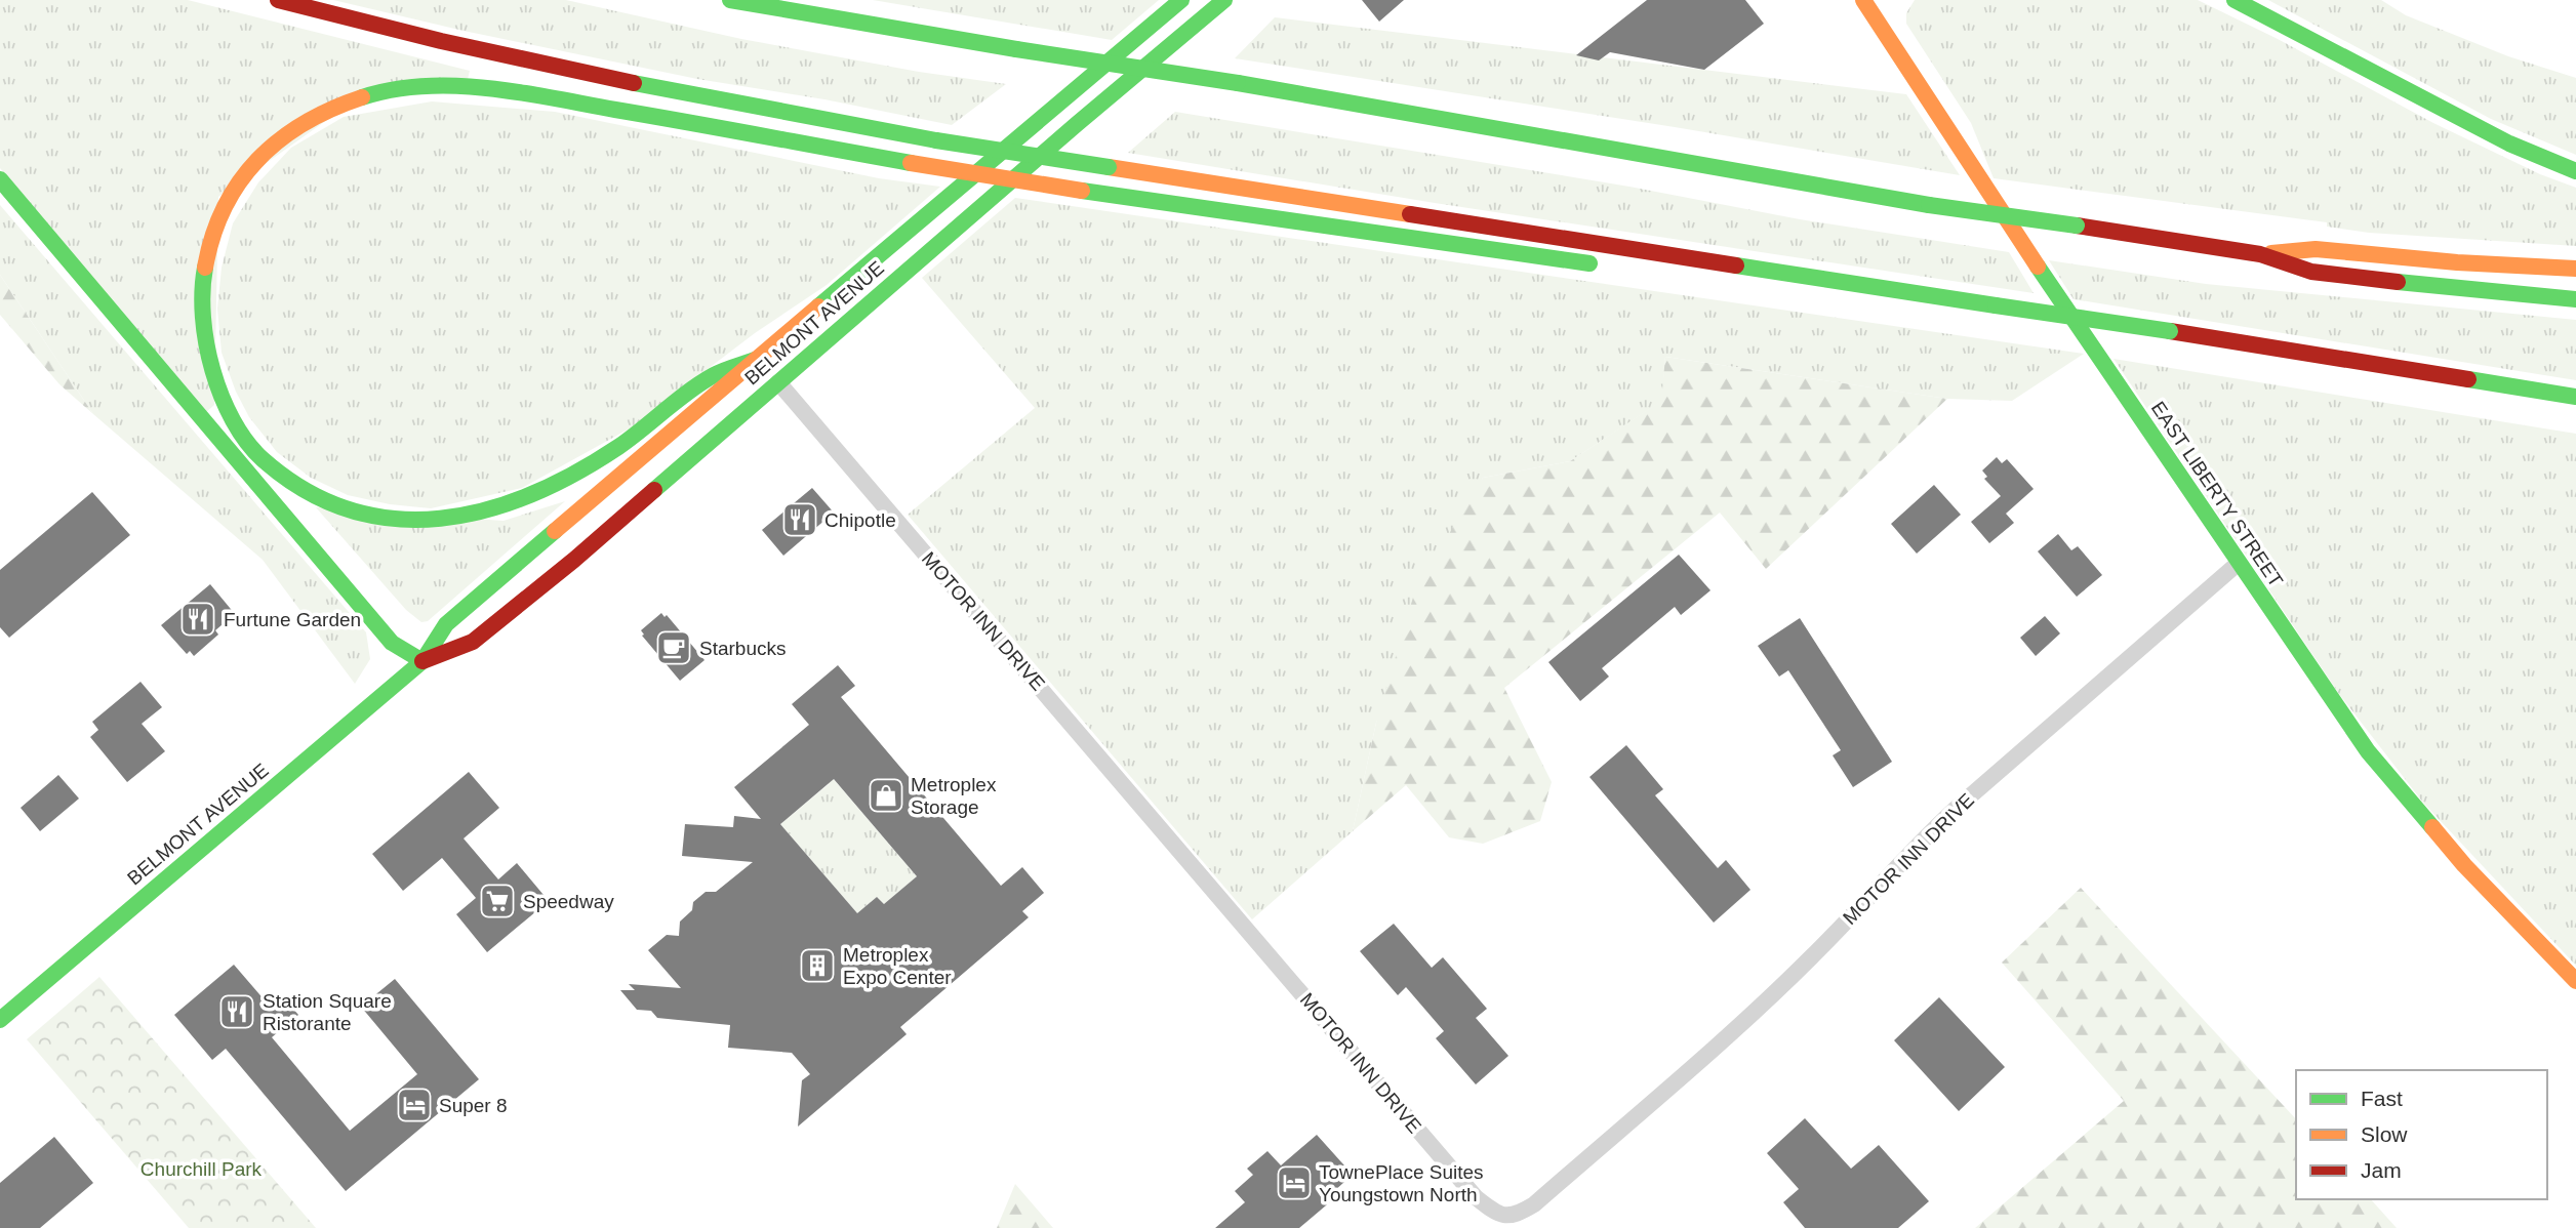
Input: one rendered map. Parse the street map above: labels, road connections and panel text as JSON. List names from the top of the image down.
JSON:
{
  "streets": {
    "main road": ["BELMONT AVENUE", "EAST LIBERTY STREET"],
    "street": ["MOTOR INN DRIVE"]
  },
  "crossings": [
    ["BELMONT AVENUE", "MOTOR INN DRIVE"],
    ["EAST LIBERTY STREET", "MOTOR INN DRIVE"]
  ],
  "parks": ["Churchill Park"],
  "places": {
    "restaurant": ["Chipotle", "Furtune Garden", "Station Square Ristorante"],
    "cafe": ["Starbucks"],
    "shop": ["Metroplex Storage"],
    "supermarket": ["Speedway"],
    "building": ["Metroplex Expo Center"],
    "hotel": ["Super 8", "TownePlace Suites Youngstown North"]
  },
  "legend": ["Fast", "Slow", "Jam"]
}
